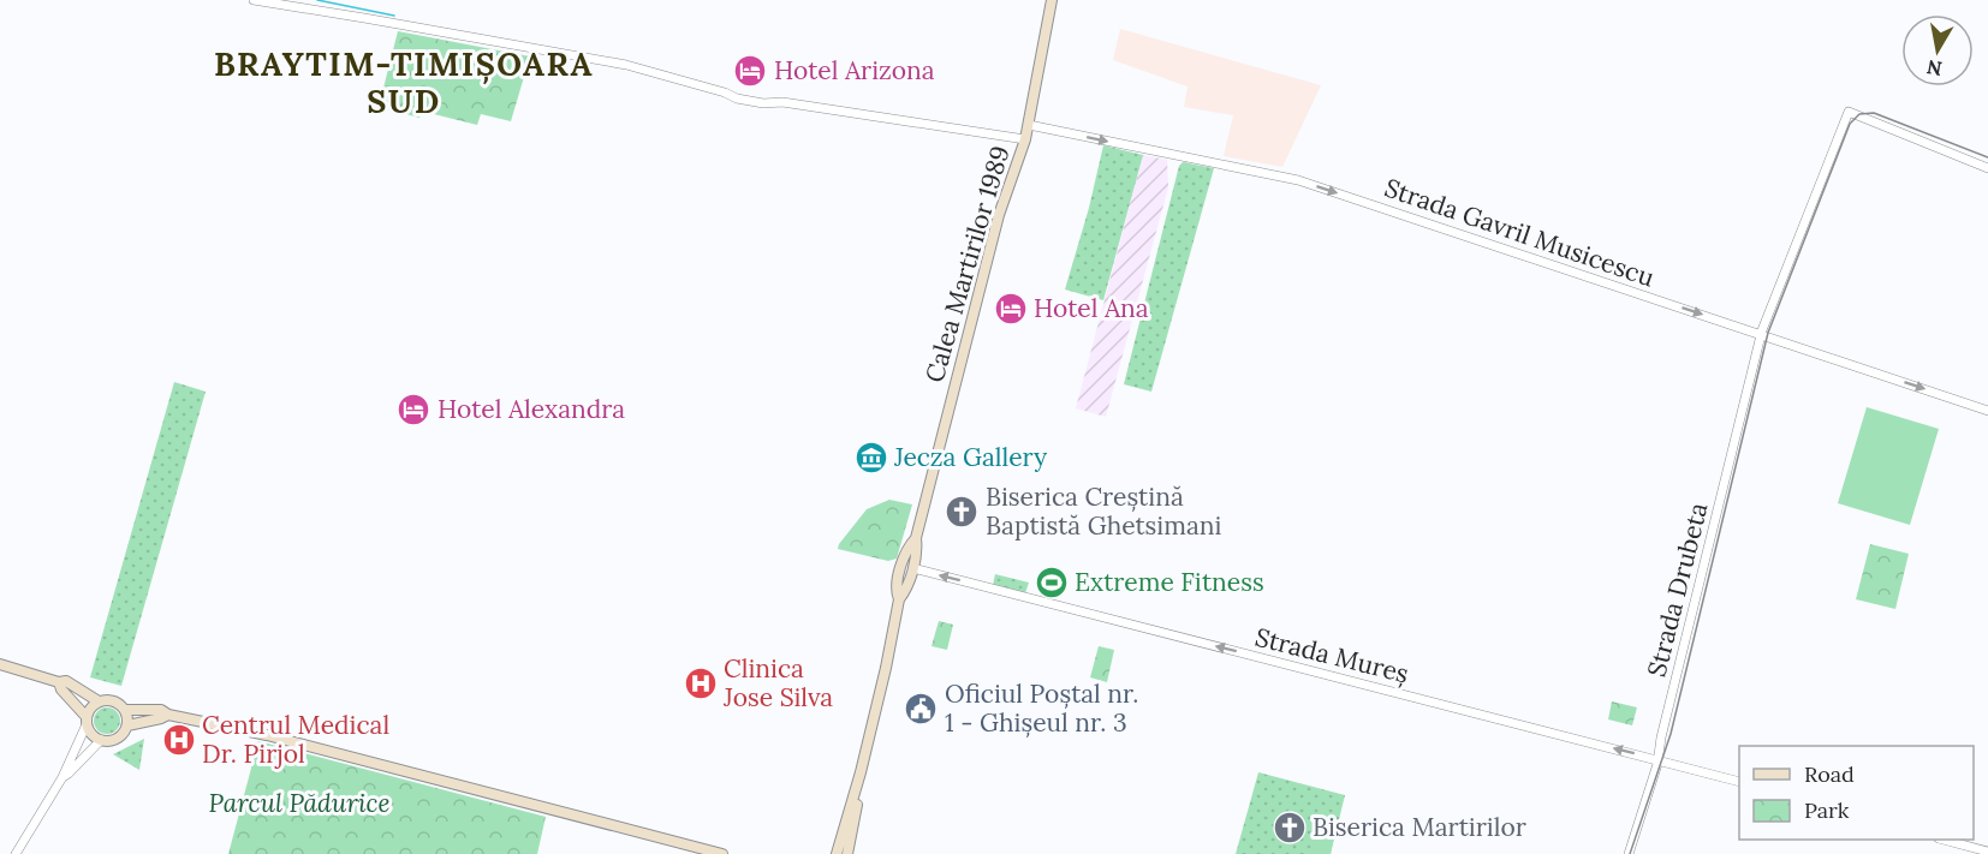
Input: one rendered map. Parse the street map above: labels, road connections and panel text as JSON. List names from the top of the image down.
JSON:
{
  "streets": {
    "main road": ["Calea Martirilor 1989"],
    "street": ["Strada Gavril Musicescu", "Strada Drubeta", "Strada Mureș"]
  },
  "crossings": [
    ["Strada Gavril Musicescu", "Calea Martirilor 1989"],
    ["Strada Gavril Musicescu", "Strada Drubeta"],
    ["Calea Martirilor 1989", "Strada Mureș"],
    ["Strada Drubeta", "Strada Mureș"]
  ],
  "one_way": ["Strada Gavril Musicescu", "Strada Mureș"],
  "districts": ["BRAYTIM-TIMIȘOARA SUD"],
  "parks": ["Parcul Pădurice"],
  "places": {
    "hotel": ["Hotel Arizona", "Hotel Ana", "Hotel Alexandra"],
    "museum": ["Jecza Gallery"],
    "church": ["Biserica Creștină Baptistă Ghetsimani", "Biserica Martirilor"],
    "sports": ["Extreme Fitness"],
    "hospital": ["Clinica Jose Silva", "Centrul Medical Dr. Pirjol"],
    "public building": ["Oficiul Poștal nr. 1 - Ghișeul nr. 3"]
  },
  "legend": ["Road", "Park"],
  "north": "bottom"
}
